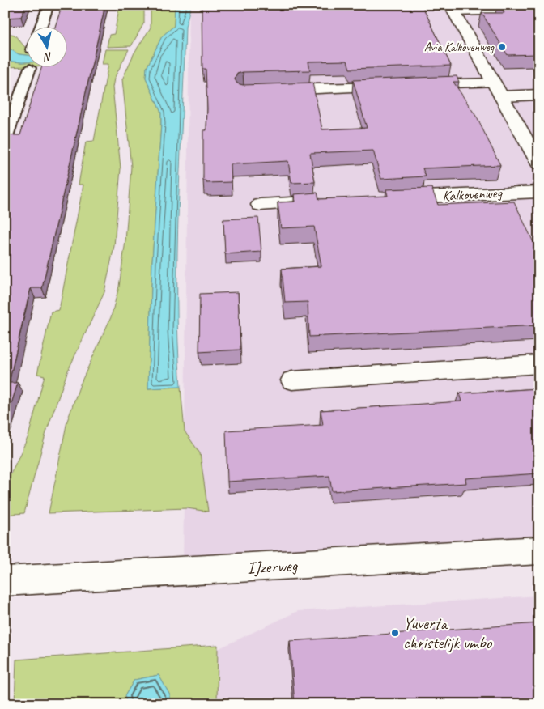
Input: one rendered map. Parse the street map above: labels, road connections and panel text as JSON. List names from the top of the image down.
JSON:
{
  "streets": {
    "street": ["Kalkovenweg", "IJzerweg"]
  },
  "places": ["Avia Kalkovenweg", "Yuverta christelijk vmbo"],
  "north": "bottom"
}
